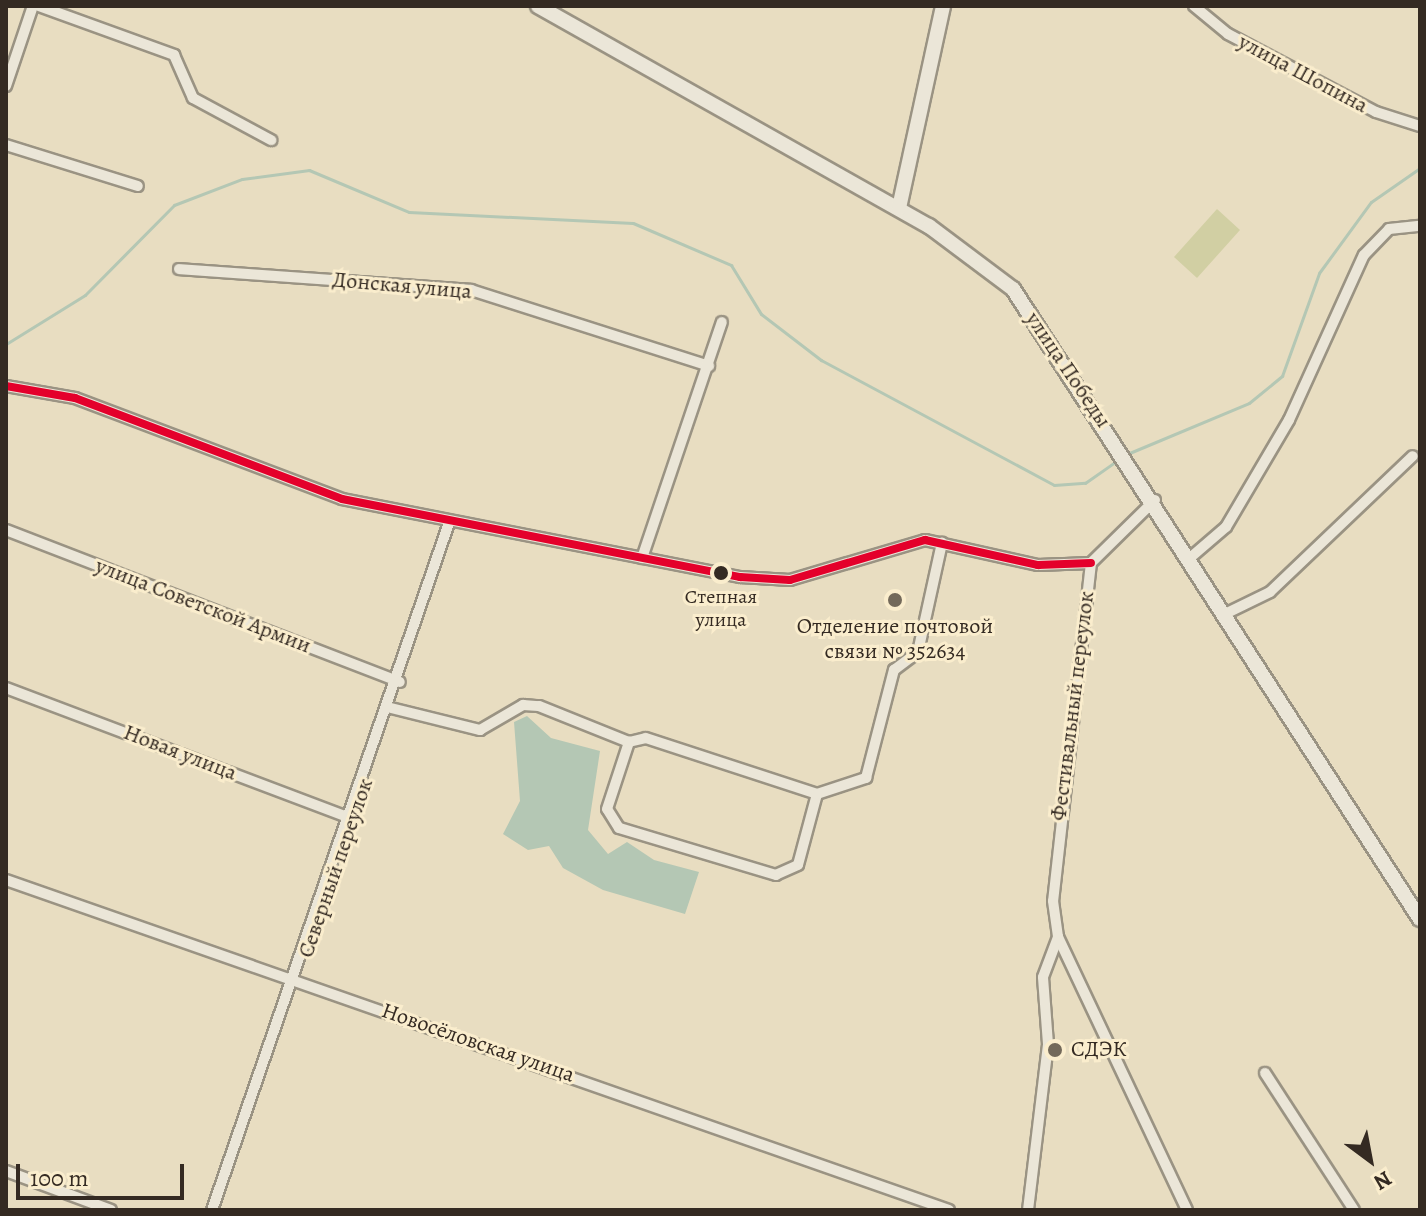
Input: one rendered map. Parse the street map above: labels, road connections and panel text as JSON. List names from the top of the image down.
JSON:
{
  "streets": {
    "street": [
      "улица Шопина",
      "Донская улица",
      "улица Победы",
      "улица Советской Армии",
      "Фестивальный переулок",
      "Новая улица",
      "Северный переулок",
      "Новосёловская улица"
    ]
  },
  "crossings": [
    ["улица Победы", "Фестивальный переулок"],
    ["улица Советской Армии", "Северный переулок"],
    ["Новая улица", "Северный переулок"],
    ["Северный переулок", "Новосёловская улица"]
  ],
  "places": ["Степная улица", "Отделение почтовой связи № 352634", "СДЭК"],
  "scale_bar": "100 m",
  "north": "bottom right"
}
